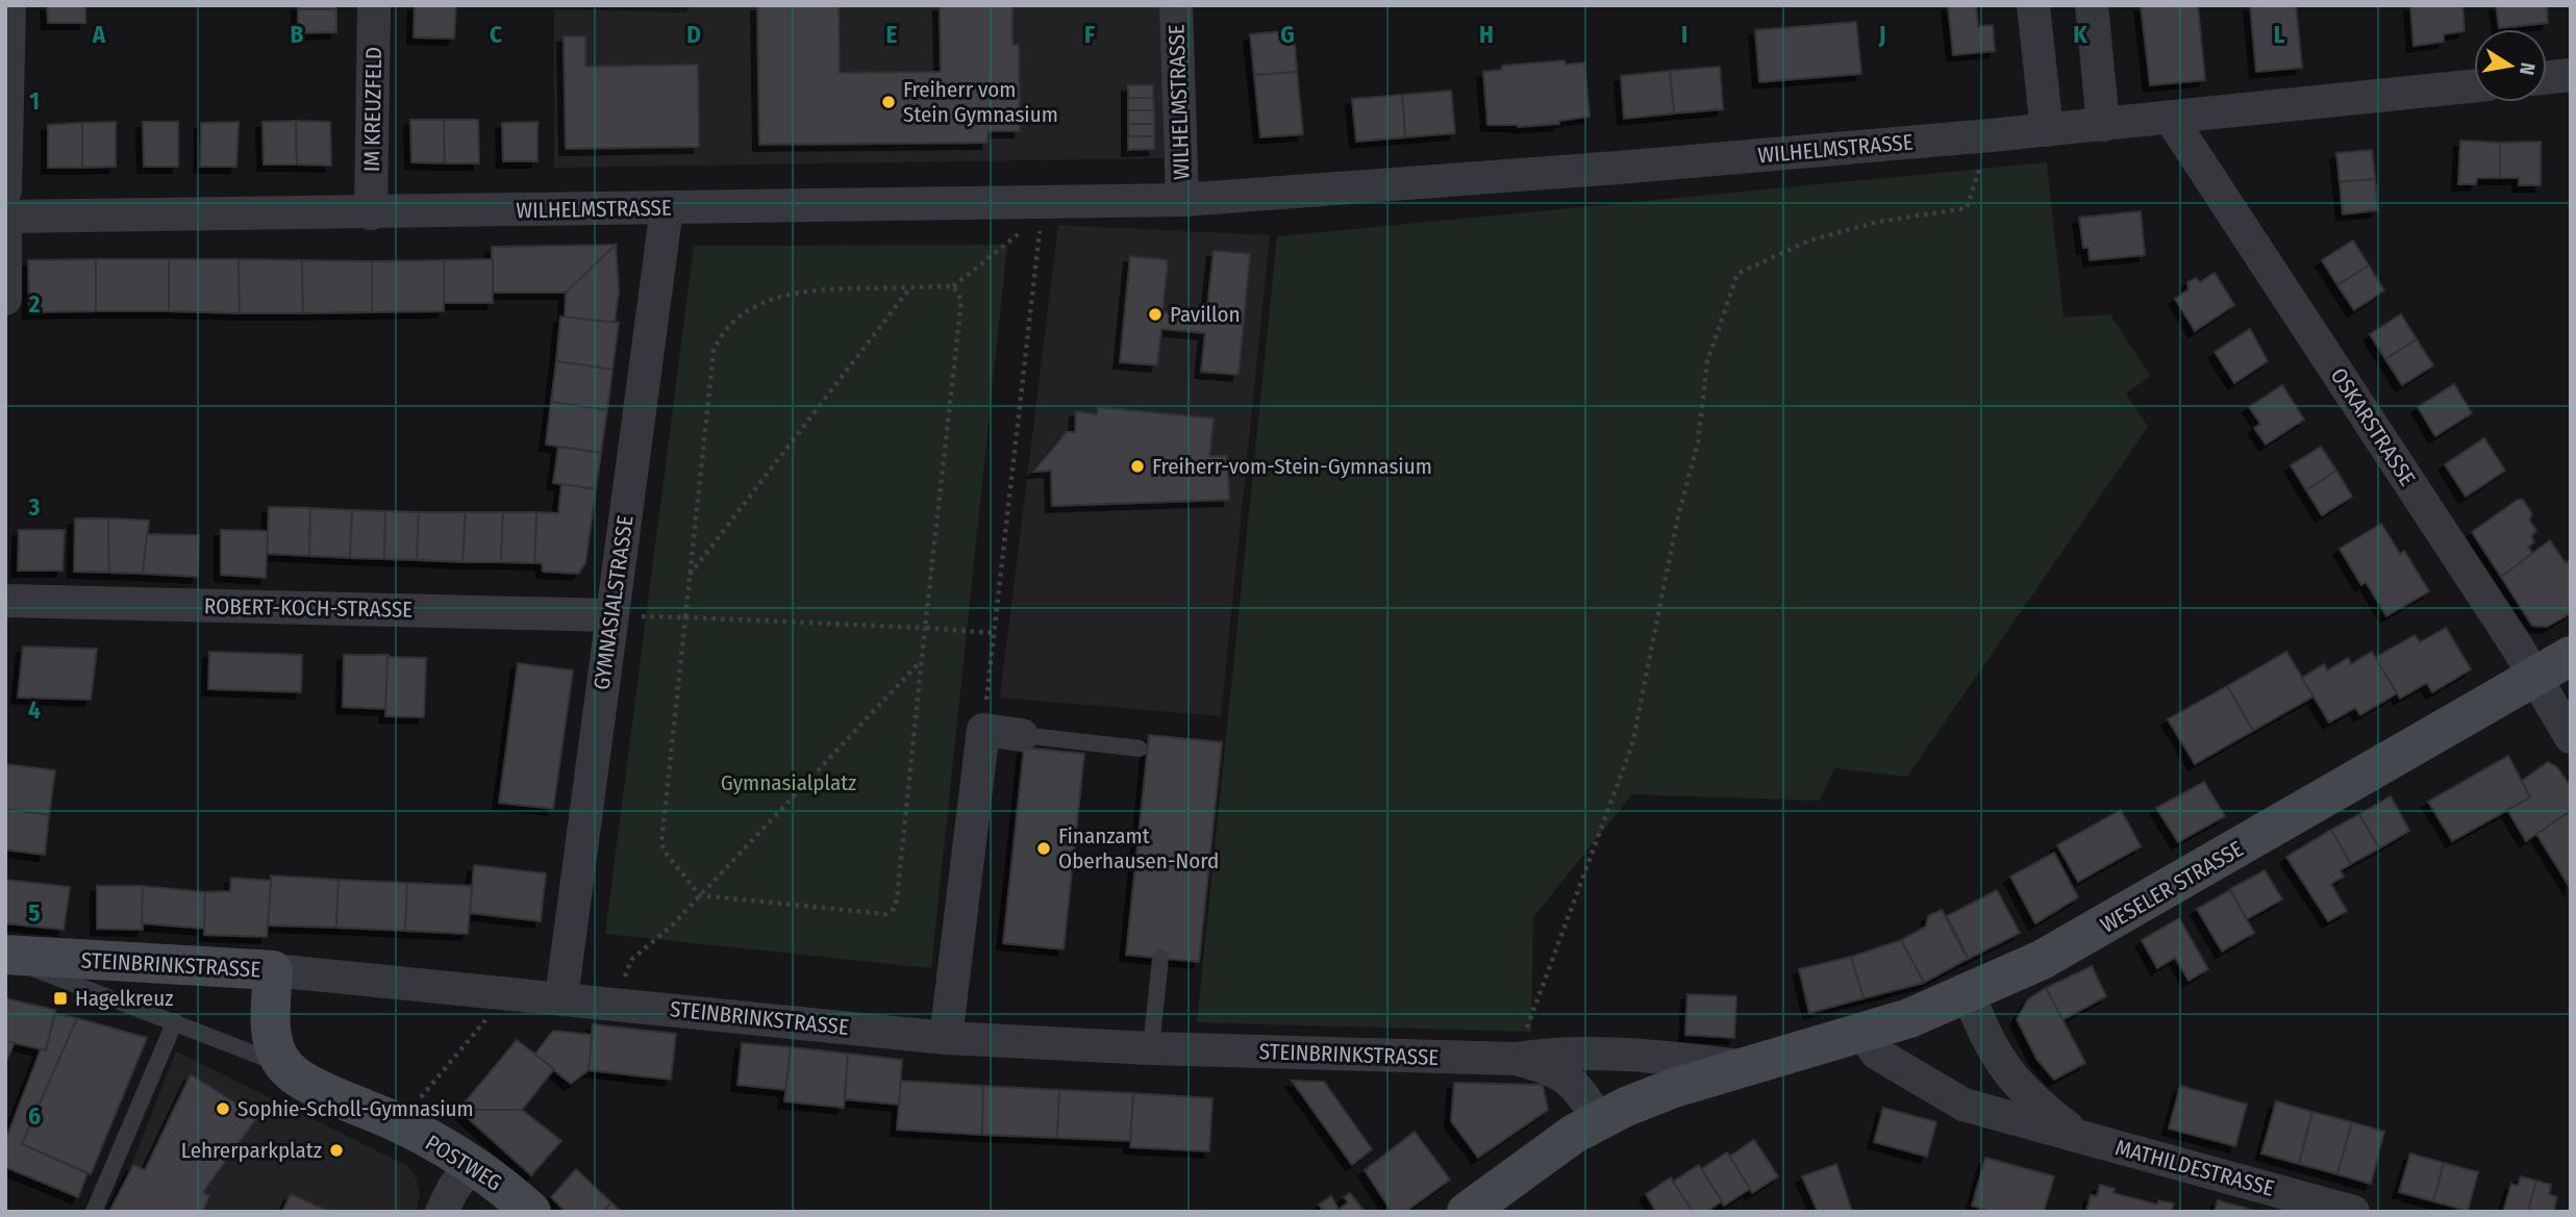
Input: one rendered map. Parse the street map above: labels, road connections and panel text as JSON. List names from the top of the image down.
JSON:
{
  "streets": {
    "main road": ["WESELER STRASSE", "STEINBRINKSTRASSE", "POSTWEG"],
    "street": [
      "WILHELMSTRASSE",
      "IM KREUZFELD",
      "OSKARSTRASSE",
      "GYMNASIALSTRASSE",
      "ROBERT-KOCH-STRASSE",
      "MATHILDESTRASSE"
    ]
  },
  "crossings": [
    ["WILHELMSTRASSE", "IM KREUZFELD"],
    ["WILHELMSTRASSE", "OSKARSTRASSE"],
    ["WILHELMSTRASSE", "GYMNASIALSTRASSE"],
    ["OSKARSTRASSE", "WESELER STRASSE"],
    ["GYMNASIALSTRASSE", "ROBERT-KOCH-STRASSE"],
    ["GYMNASIALSTRASSE", "STEINBRINKSTRASSE"],
    ["WESELER STRASSE", "STEINBRINKSTRASSE"],
    ["WESELER STRASSE", "MATHILDESTRASSE"]
  ],
  "parks": ["Gymnasialplatz"],
  "places": {
    "other": [
      "Freiherr vom Stein Gymnasium",
      "Pavillon",
      "Freiherr-vom-Stein-Gymnasium",
      "Finanzamt Oberhausen-Nord",
      "Sophie-Scholl-Gymnasium",
      "Lehrerparkplatz"
    ],
    "transit": ["Hagelkreuz"]
  },
  "north": "right",
  "grid": {
    "columns": [
      "A",
      "B",
      "C",
      "D",
      "E",
      "F",
      "G",
      "H",
      "I",
      "J",
      "K",
      "L"
    ],
    "rows": [
      "1",
      "2",
      "3",
      "4",
      "5",
      "6"
    ]
  }
}
